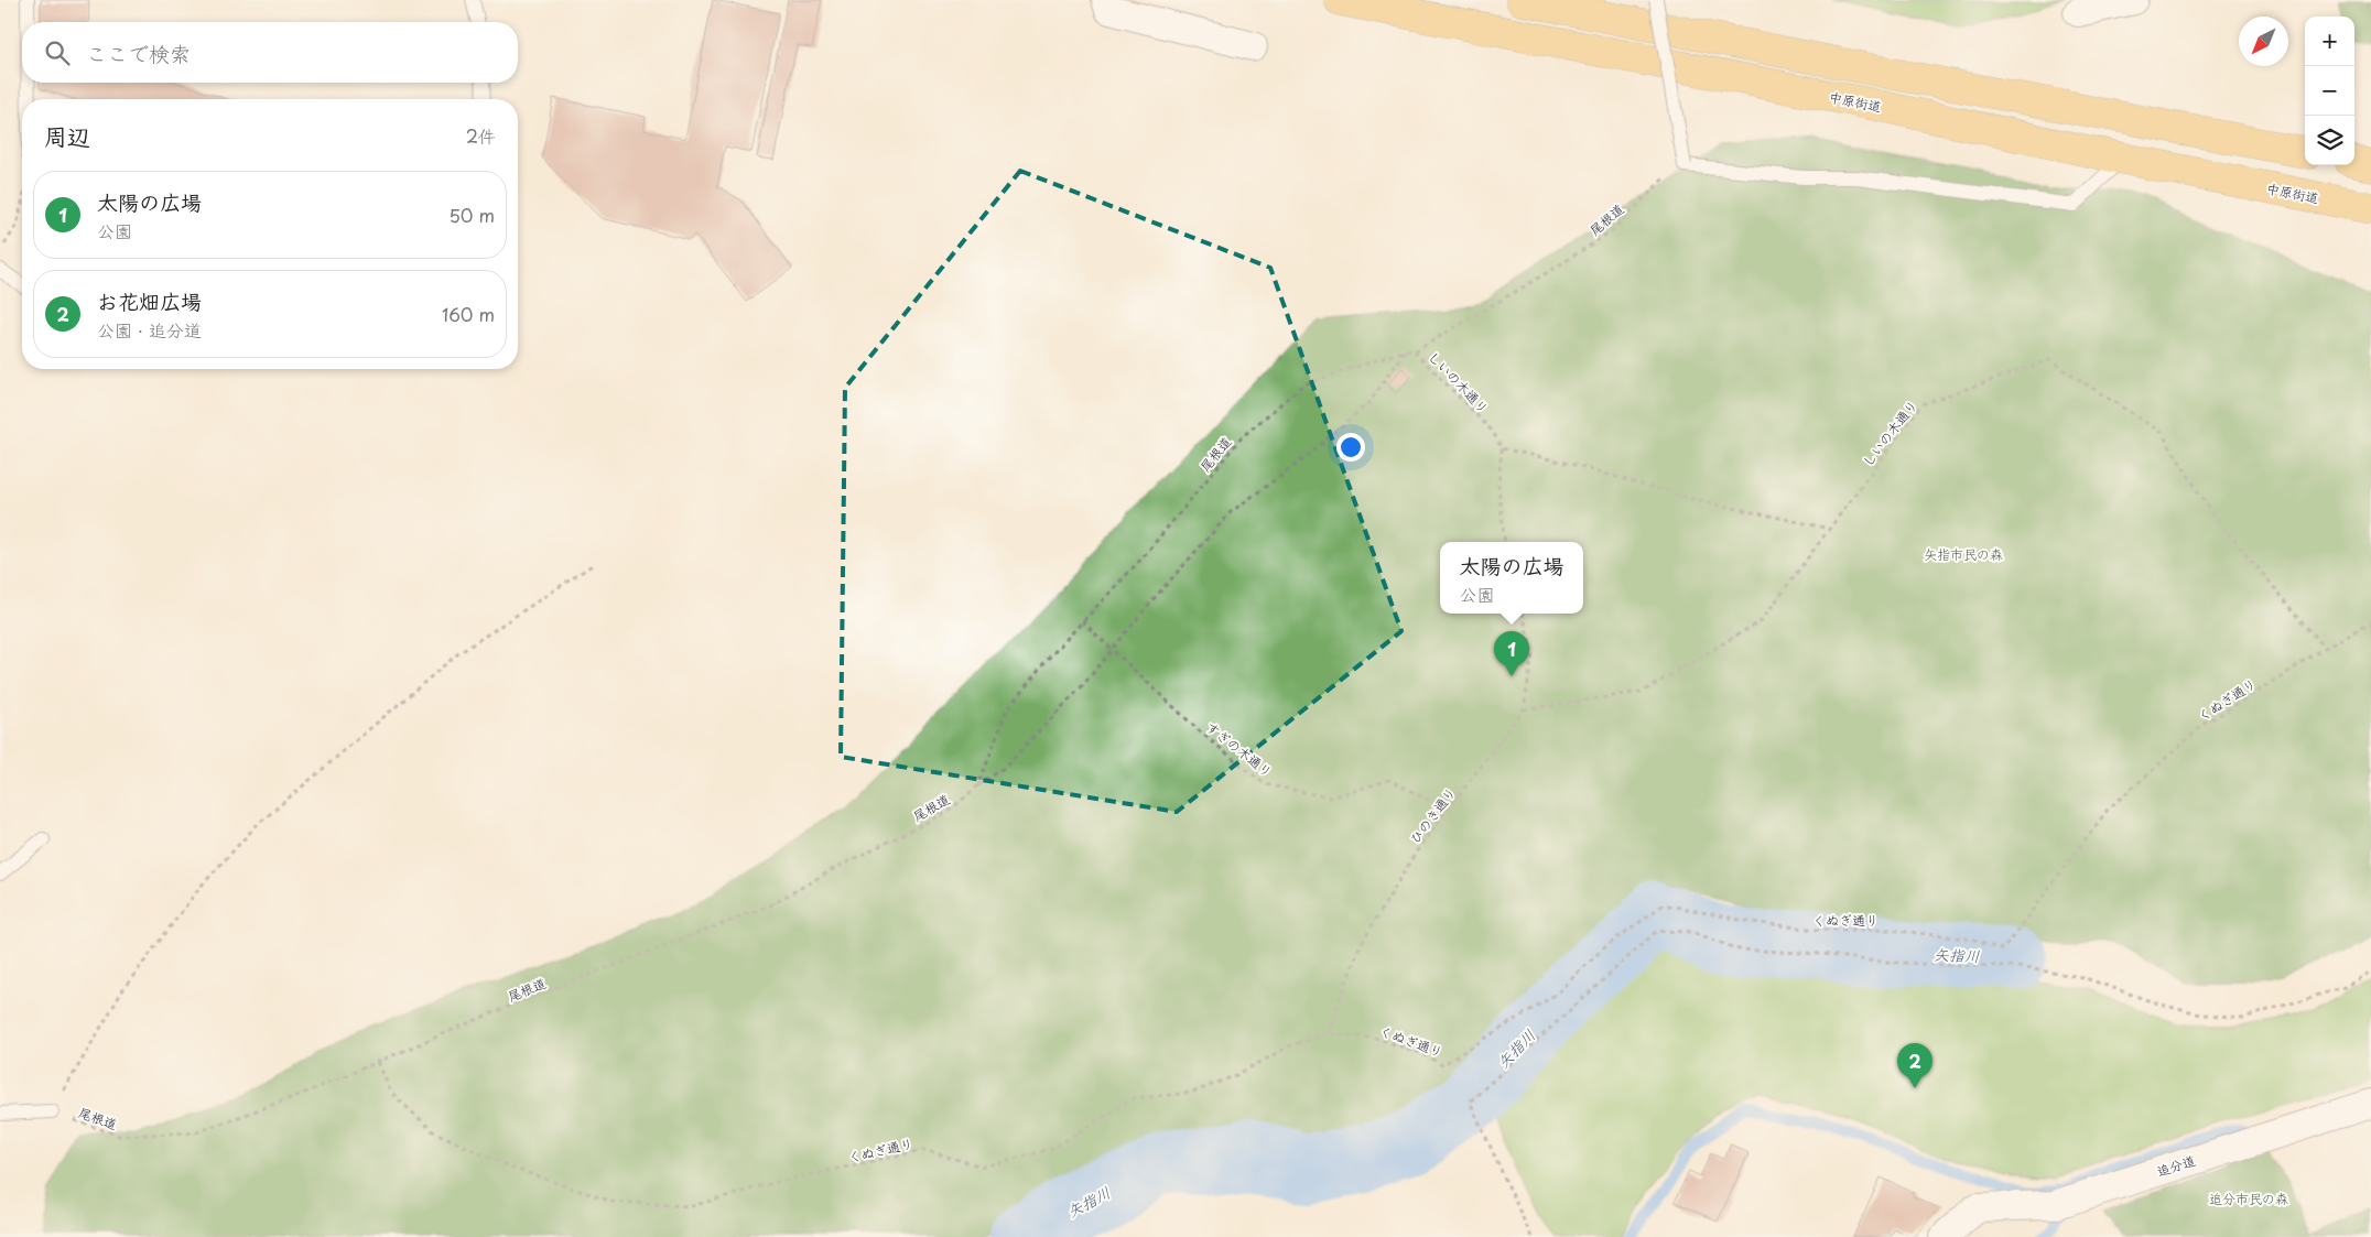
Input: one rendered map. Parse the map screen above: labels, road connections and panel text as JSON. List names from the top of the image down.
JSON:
{
  "streets": {
    "main road": ["中原街道"],
    "street": ["追分道"],
    "path": [
      "尾根道",
      "しいの木通り",
      "くぬぎ通り",
      "すぎの木通り",
      "ひのき通り"
    ]
  },
  "crossings": [
    ["尾根道", "しいの木通り"],
    ["尾根道", "くぬぎ通り"],
    ["尾根道", "すぎの木通り"],
    ["しいの木通り", "くぬぎ通り"],
    ["くぬぎ通り", "ひのき通り"],
    ["すぎの木通り", "ひのき通り"]
  ],
  "water": ["矢指川"],
  "parks": ["矢指市民の森", "追分市民の森"],
  "north": "bottom left",
  "page": {
    "map_buttons": ["+", "−"],
    "search": "ここで検索",
    "heading": ["周辺", "2件"],
    "list": [
      {
        "mark": "1",
        "name": "太陽の広場",
        "note": "公園",
        "value": "50 m"
      },
      {
        "mark": "2",
        "name": "お花畑広場",
        "note": "公園 · 追分道",
        "value": "160 m"
      }
    ],
    "popup": ["太陽の広場", "公園"],
    "pins": ["1", "2"]
  }
}
